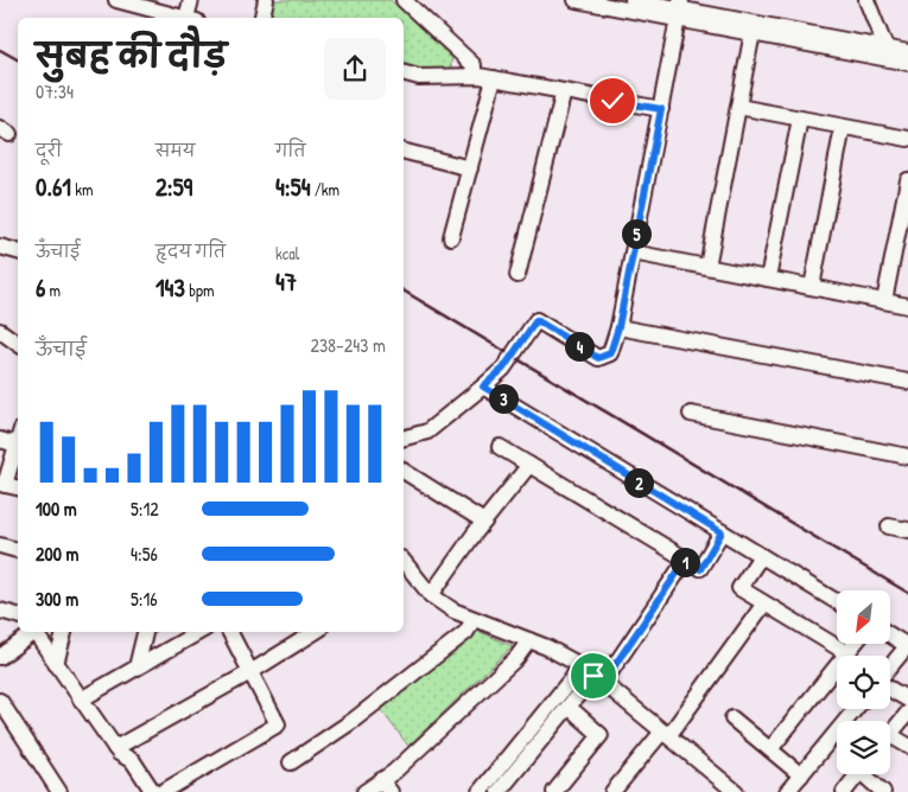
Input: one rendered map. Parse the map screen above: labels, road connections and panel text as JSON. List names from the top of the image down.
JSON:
{
  "north": "bottom left",
  "page": {
    "heading": ["सुबह की दौड़", "07:34"],
    "stats": [
      ["दूरी", "0.61 km"],
      ["समय", "2:59"],
      ["गति", "4:54 /km"],
      ["ऊँचाई", "6 m"],
      ["हृदय गति", "143 bpm"],
      ["kcal", "47"]
    ],
    "pins": [
      "5",
      "4",
      "3",
      "2",
      "1"
    ],
    "chart": ["ऊँचाई", "238–243 m"],
    "list": [
      {
        "name": "100 m",
        "note": "5:12"
      },
      {
        "name": "200 m",
        "note": "4:56"
      },
      {
        "name": "300 m",
        "note": "5:16"
      }
    ]
  }
}
